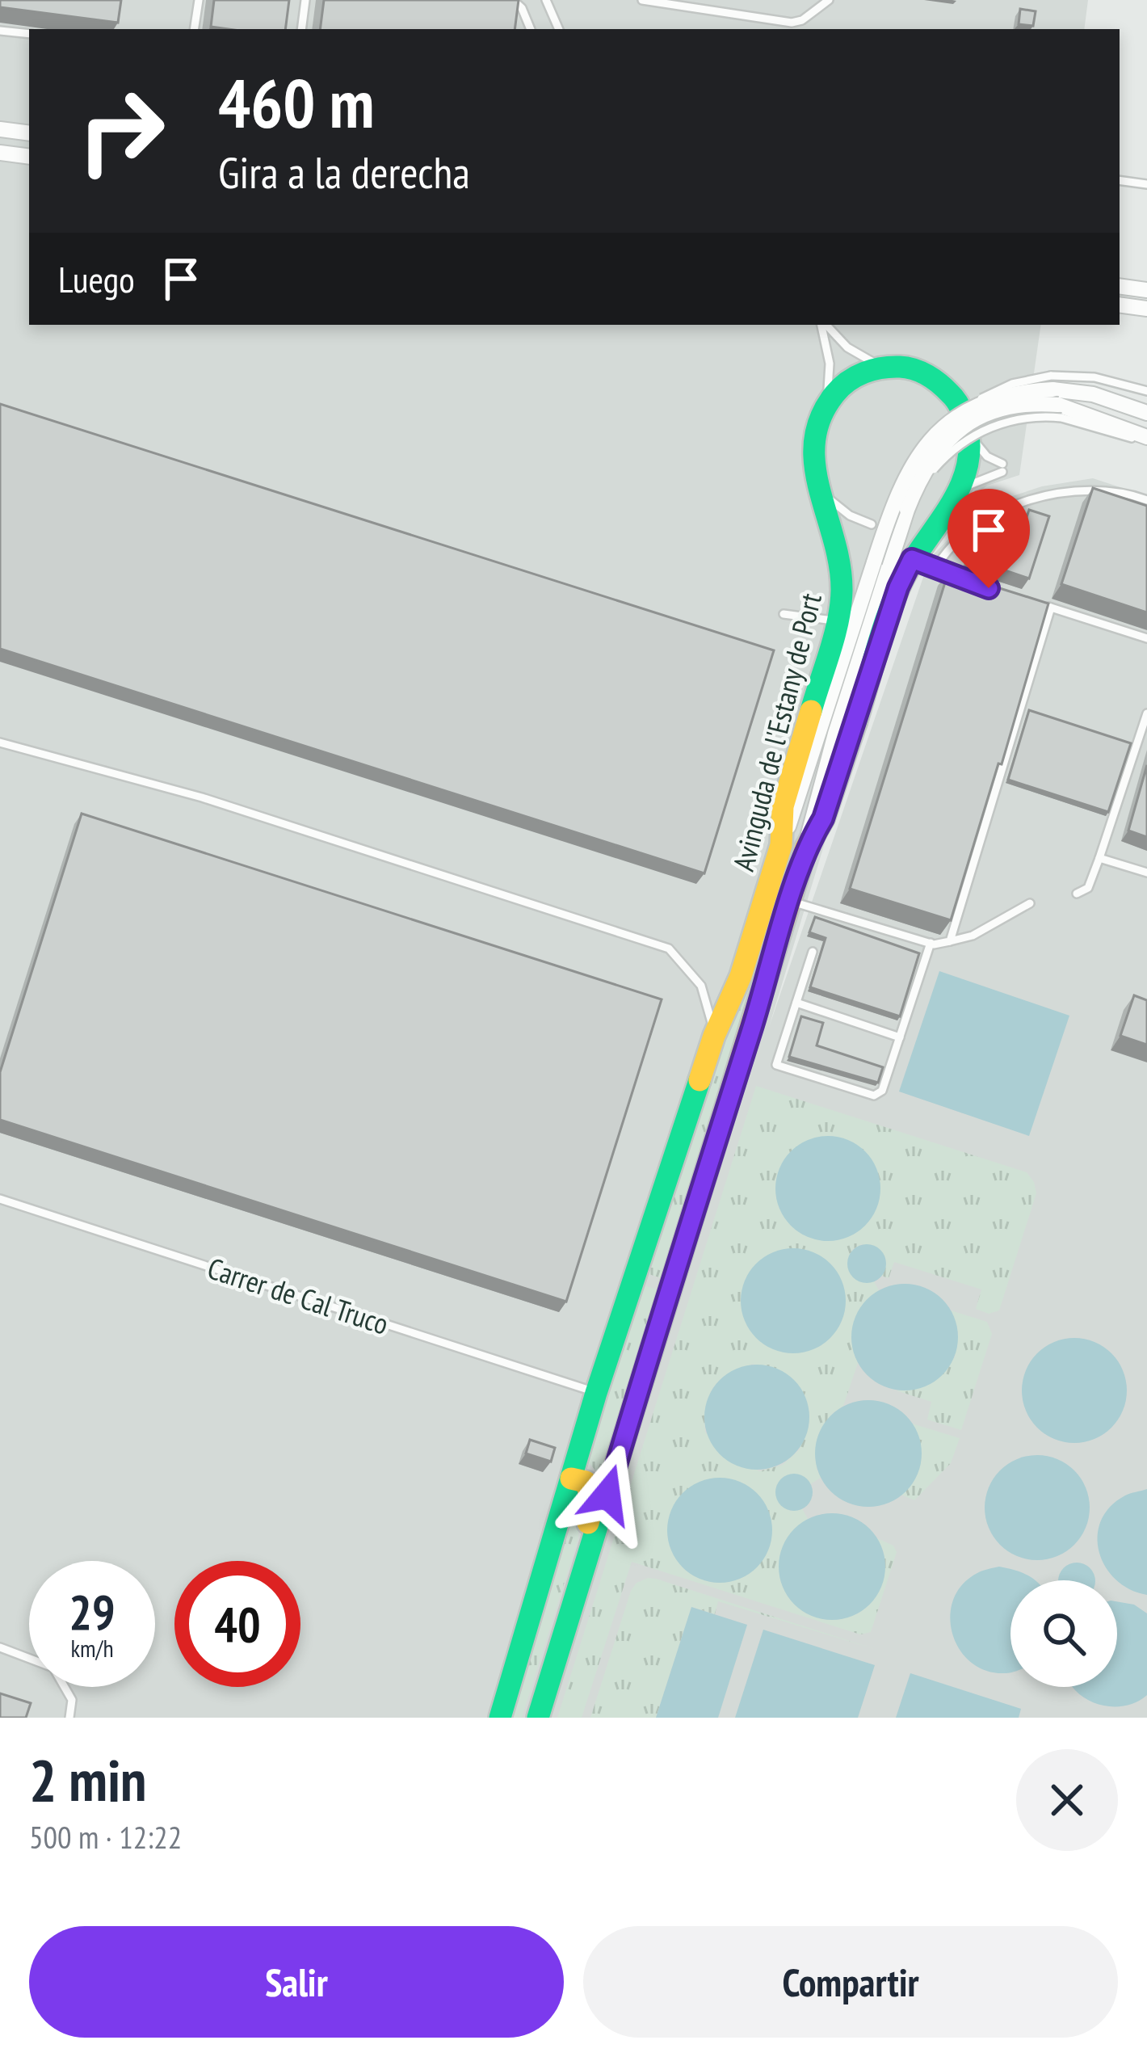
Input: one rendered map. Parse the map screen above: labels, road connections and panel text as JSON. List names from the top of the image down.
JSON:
{
  "streets": {
    "street": ["Avinguda de l'Estany de Port"],
    "lane": ["Carrer de Cal Truco"]
  },
  "crossings": [
    ["Avinguda de l'Estany de Port", "Carrer de Cal Truco"]
  ],
  "page": {
    "turn": ["460 m", "Gira a la derecha"],
    "then": "Luego",
    "speed": "29 km/h",
    "limit": "40",
    "heading": ["2 min", "500 m · 12:22"],
    "buttons": ["Salir", "Compartir"]
  }
}
